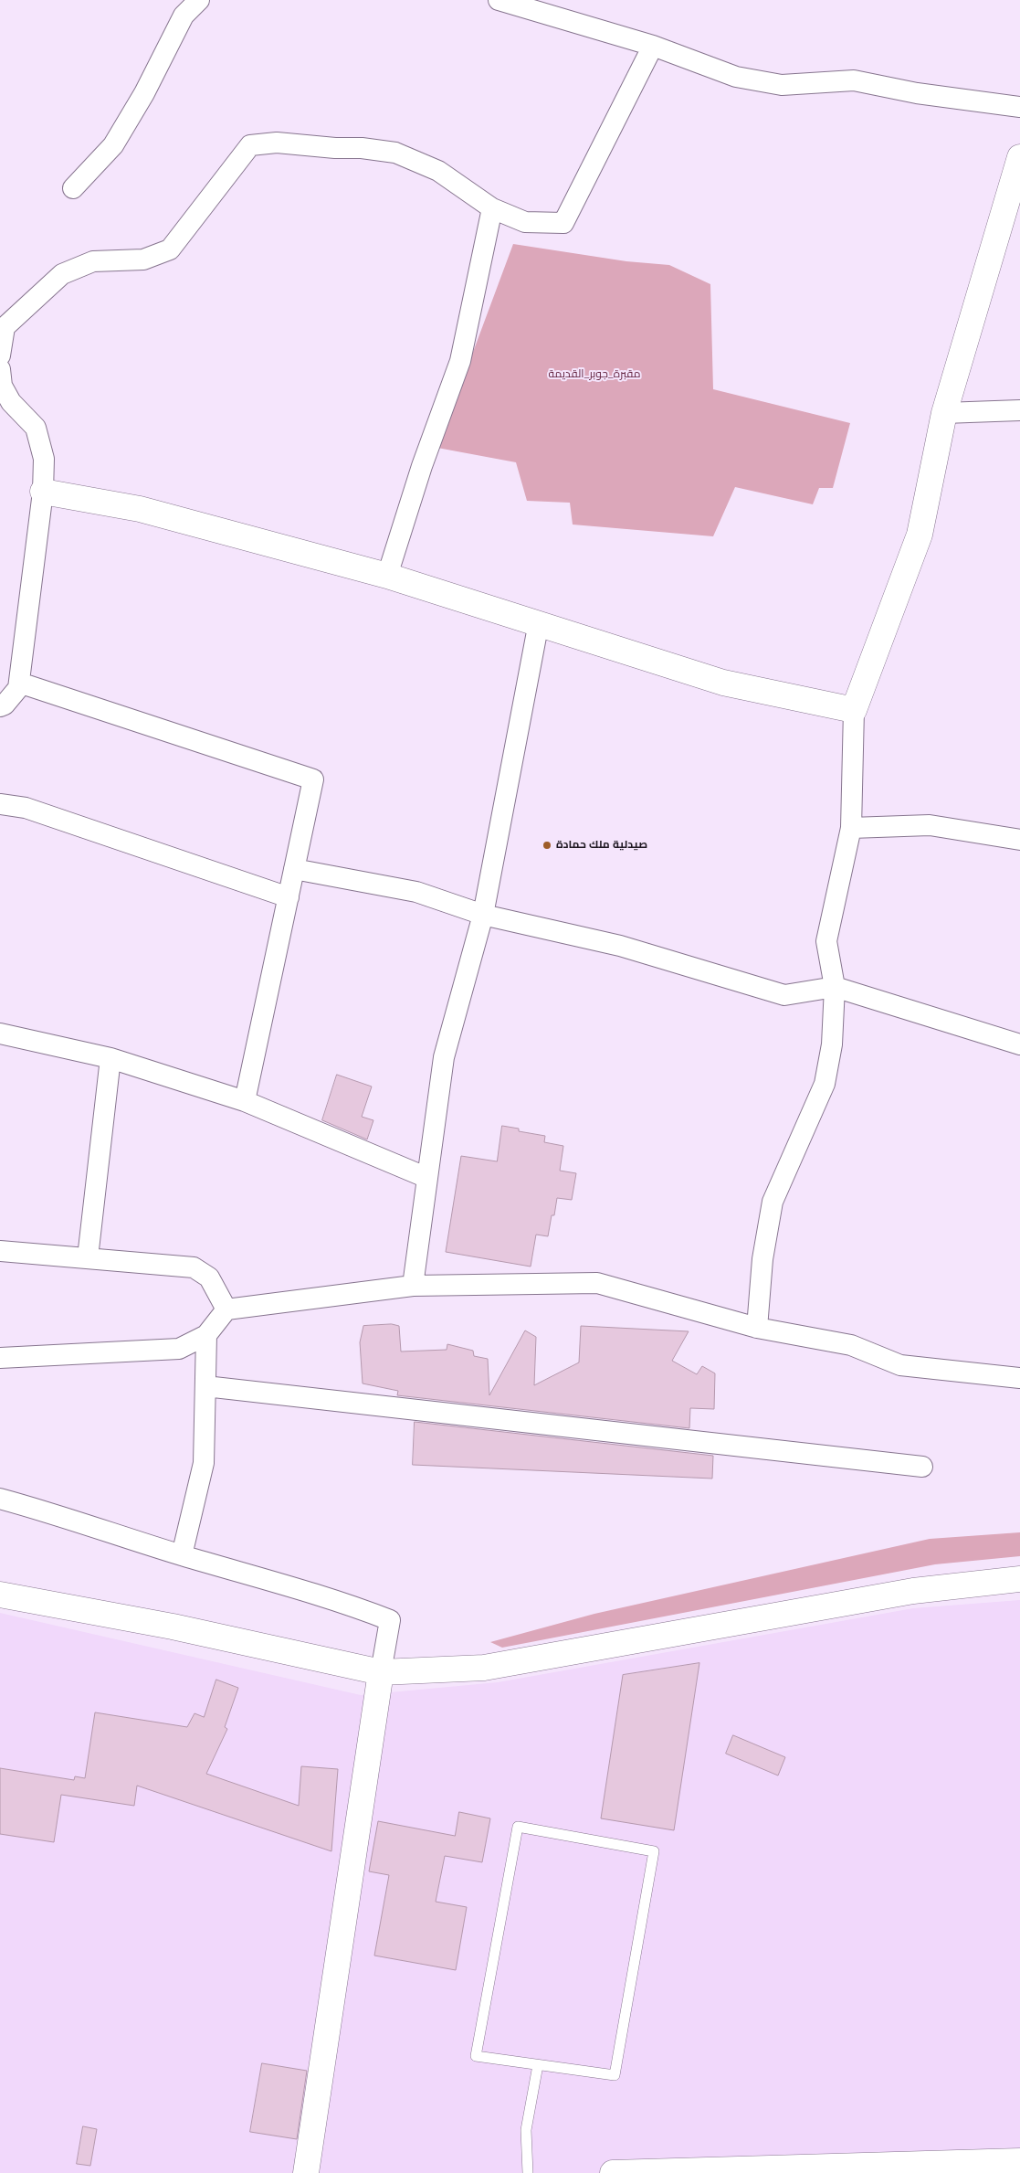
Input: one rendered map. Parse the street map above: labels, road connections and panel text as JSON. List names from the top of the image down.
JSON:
{
  "parks": ["مقبرة_جوبر_القديمة"],
  "places": ["صيدلية ملك حمادة"]
}
